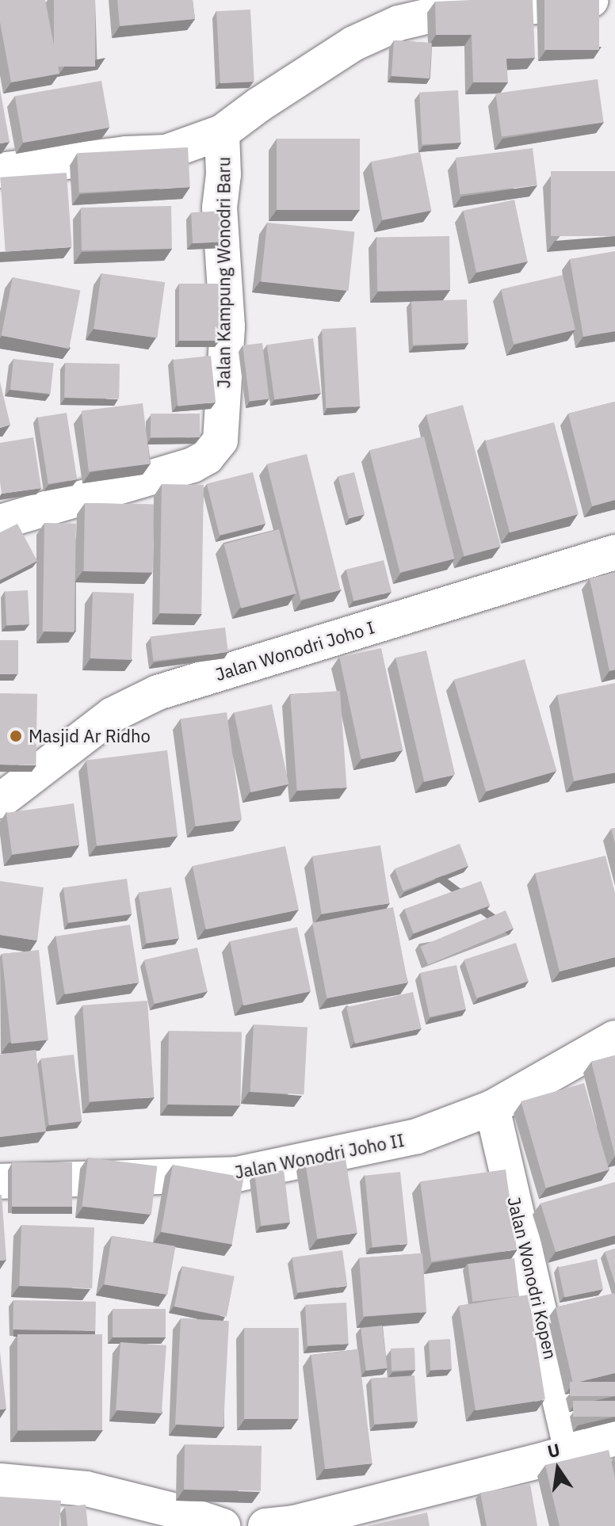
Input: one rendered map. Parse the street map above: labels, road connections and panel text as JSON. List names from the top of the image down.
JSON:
{
  "streets": {
    "street": [
      "Jalan Kampung Wonodri Baru",
      "Jalan Wonodri Joho I",
      "Jalan Wonodri Joho II",
      "Jalan Wonodri Kopen"
    ]
  },
  "crossings": [
    ["Jalan Wonodri Joho II", "Jalan Wonodri Kopen"]
  ],
  "places": ["Masjid Ar Ridho"],
  "north": "top"
}
